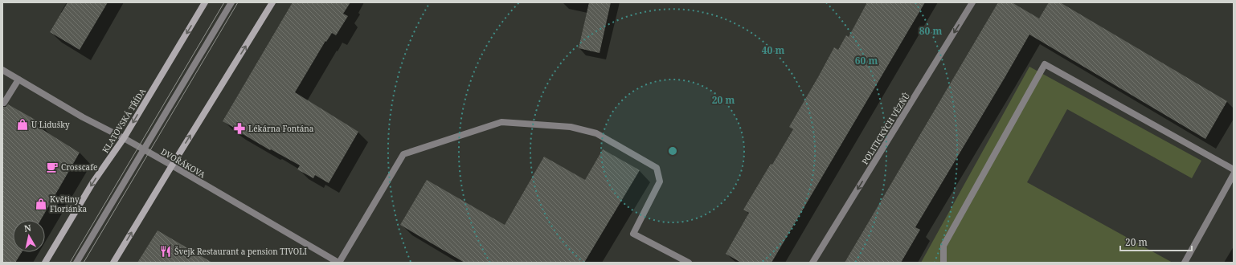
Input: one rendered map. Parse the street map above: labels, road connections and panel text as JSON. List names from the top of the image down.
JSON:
{
  "streets": {
    "main road": ["KLATOVSKÁ TŘÍDA"],
    "street": ["POLITICKÝCH VĚZŇŮ", "DVOŘÁKOVA"]
  },
  "crossings": [
    ["KLATOVSKÁ TŘÍDA", "DVOŘÁKOVA"]
  ],
  "one_way": ["POLITICKÝCH VĚZŇŮ"],
  "places": {
    "shop": ["U Lidušky", "Květiny Floriánka"],
    "pharmacy": ["Lékárna Fontána"],
    "cafe": ["Crosscafe"],
    "restaurant": ["Švejk Restaurant a pension TIVOLI"]
  },
  "scale_bar": "20 m",
  "north": "top",
  "rings": [
    "80 m",
    "40 m",
    "60 m",
    "20 m"
  ]
}
